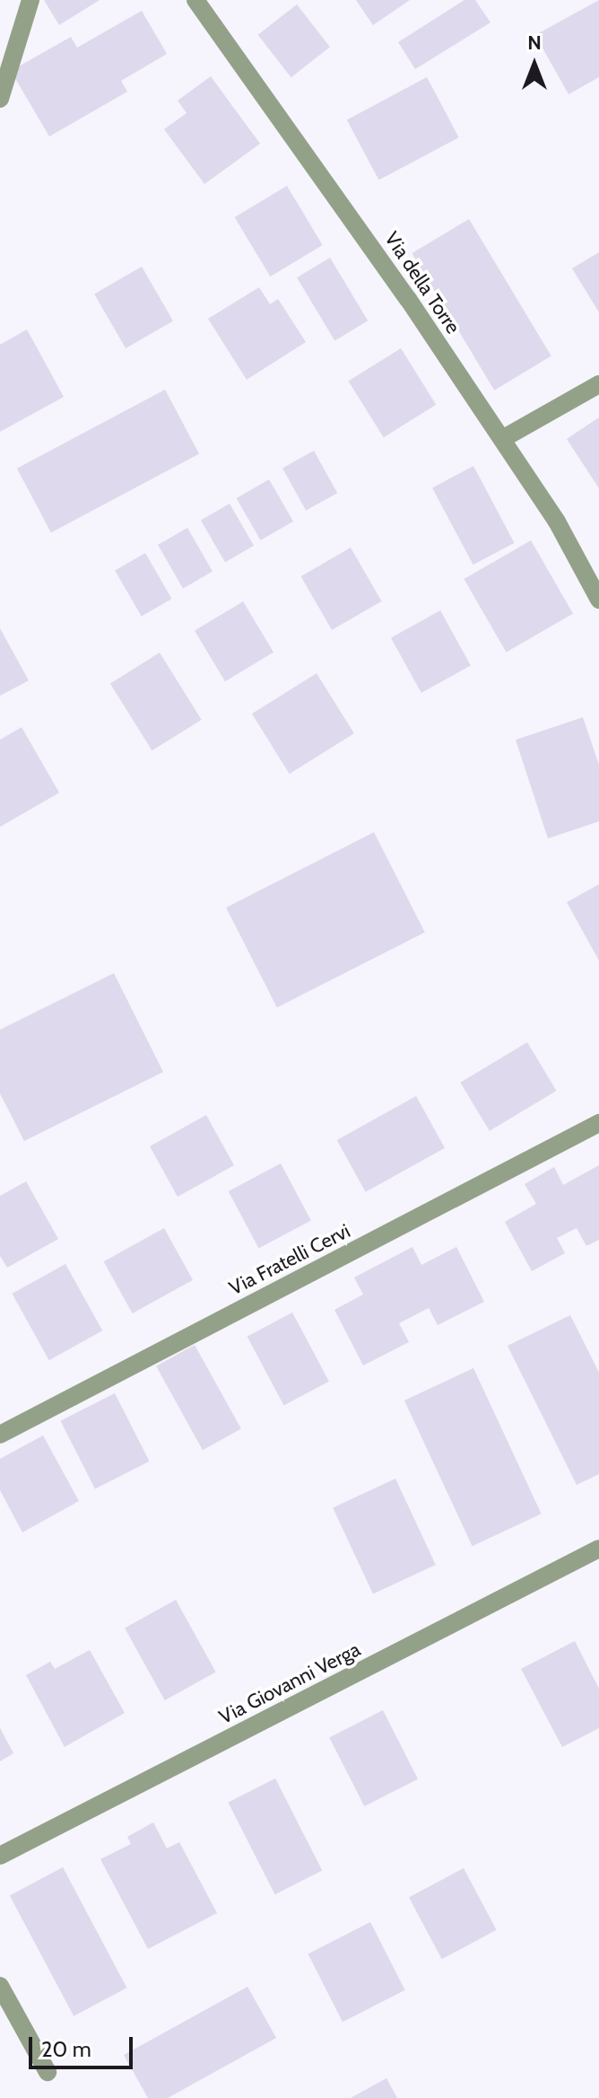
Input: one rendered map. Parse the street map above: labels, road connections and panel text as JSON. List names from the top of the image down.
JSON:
{
  "streets": {
    "street": ["Via della Torre", "Via Fratelli Cervi", "Via Giovanni Verga"]
  },
  "scale_bar": "20 m",
  "north": "top"
}
